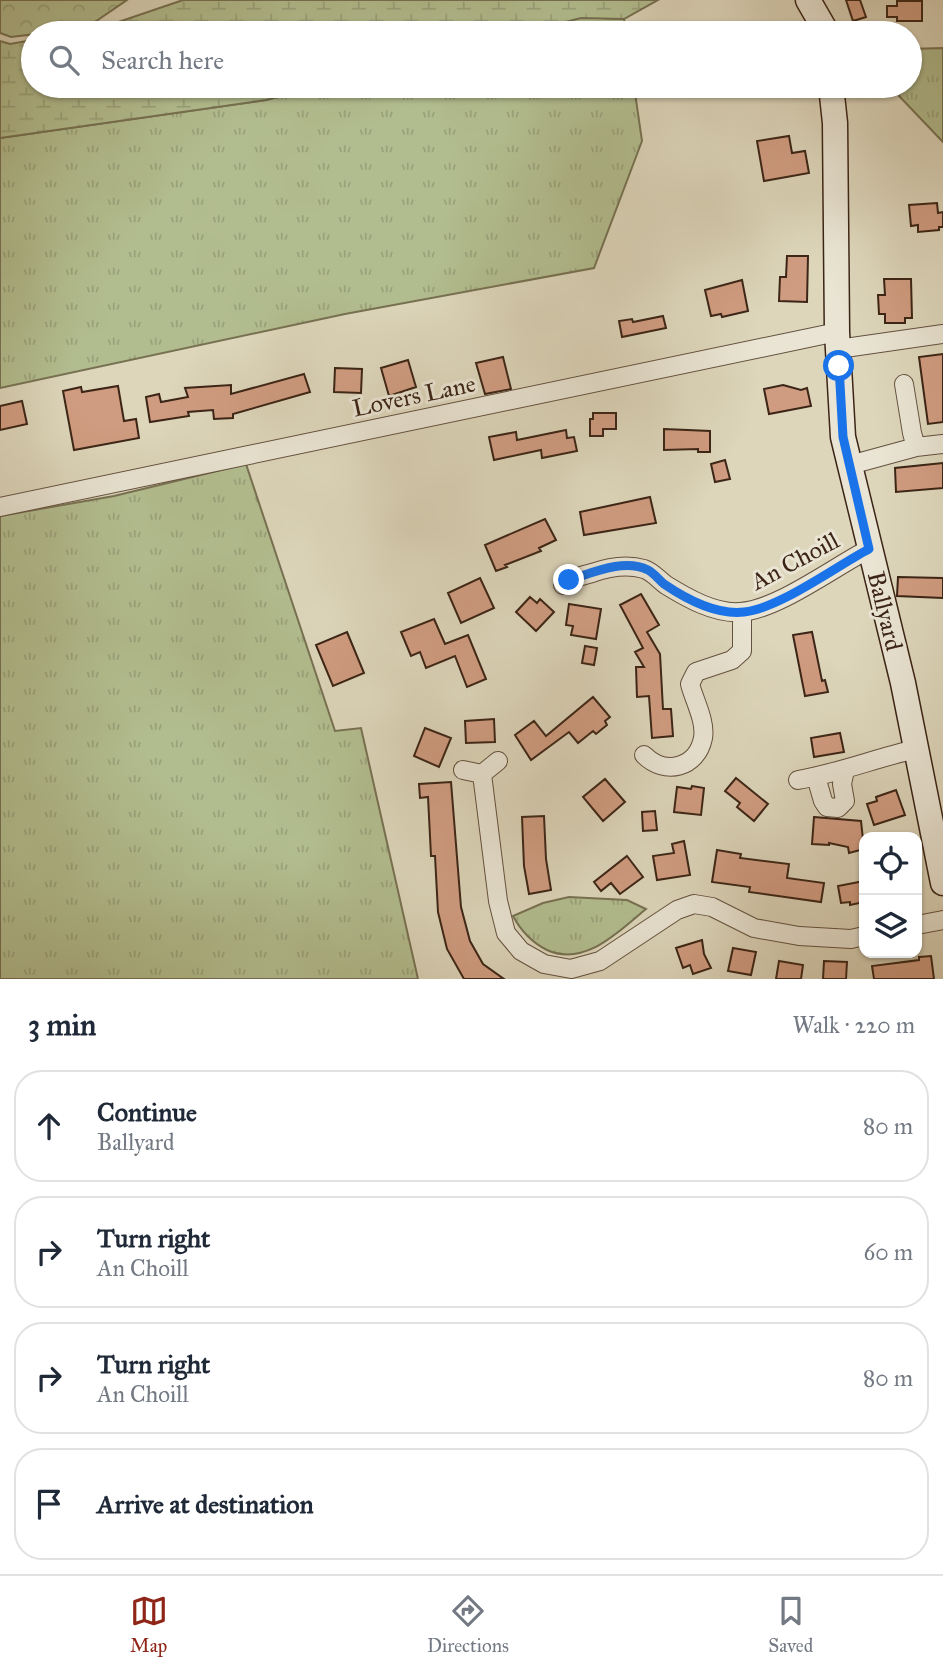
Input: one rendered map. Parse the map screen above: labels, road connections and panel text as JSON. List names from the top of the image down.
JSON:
{
  "streets": {
    "street": ["Lovers Lane", "An Choill", "Ballyard"]
  },
  "crossings": [
    ["Lovers Lane", "Ballyard"],
    ["An Choill", "Ballyard"]
  ],
  "page": {
    "search": "Search here",
    "heading": ["3 min", "Walk · 220 m"],
    "list": [
      ["Continue", "Ballyard", "80 m"],
      ["Turn right", "An Choill", "60 m"],
      ["Turn right", "An Choill", "80 m"],
      "Arrive at destination"
    ],
    "nav": ["Map", "Directions", "Saved"]
  }
}
